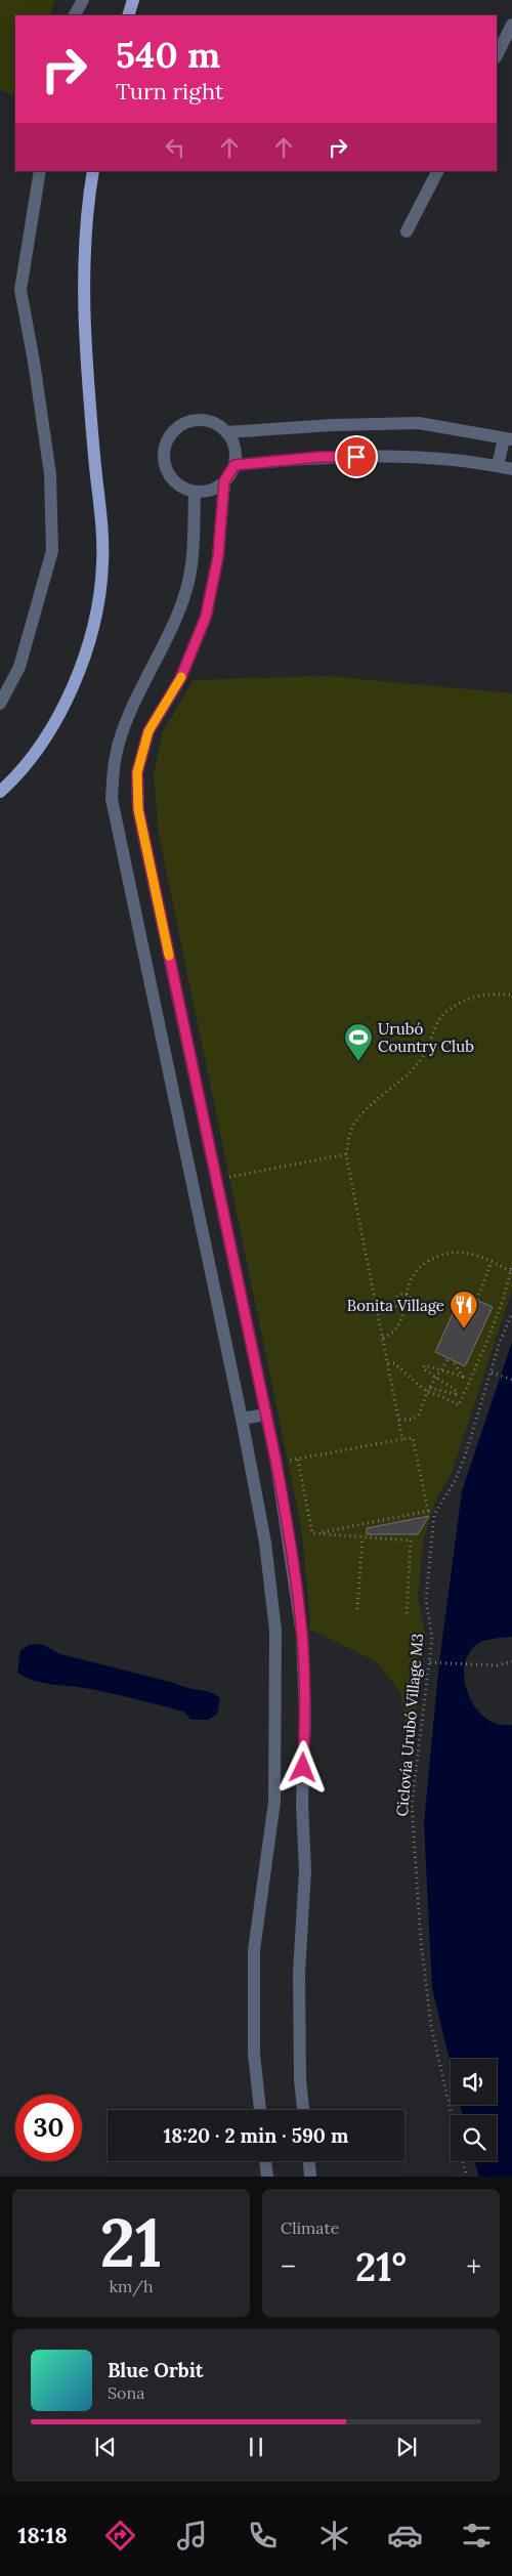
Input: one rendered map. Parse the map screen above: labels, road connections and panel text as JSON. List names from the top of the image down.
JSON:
{
  "streets": {
    "path": ["Ciclovía Urubó Village M3"]
  },
  "places": {
    "sports": ["Urubó Country Club"],
    "restaurant": ["Bonita Village"]
  },
  "page": {
    "turn": ["540 m", "Turn right"],
    "limit": "30",
    "trip": "18:20 · 2 min · 590 m",
    "tile": [
      ["21", "km/h"],
      "Climate"
    ],
    "heat": ["−", "21°", "+"],
    "song": ["Blue Orbit", "Sona"],
    "tabs": "18:18"
  }
}
